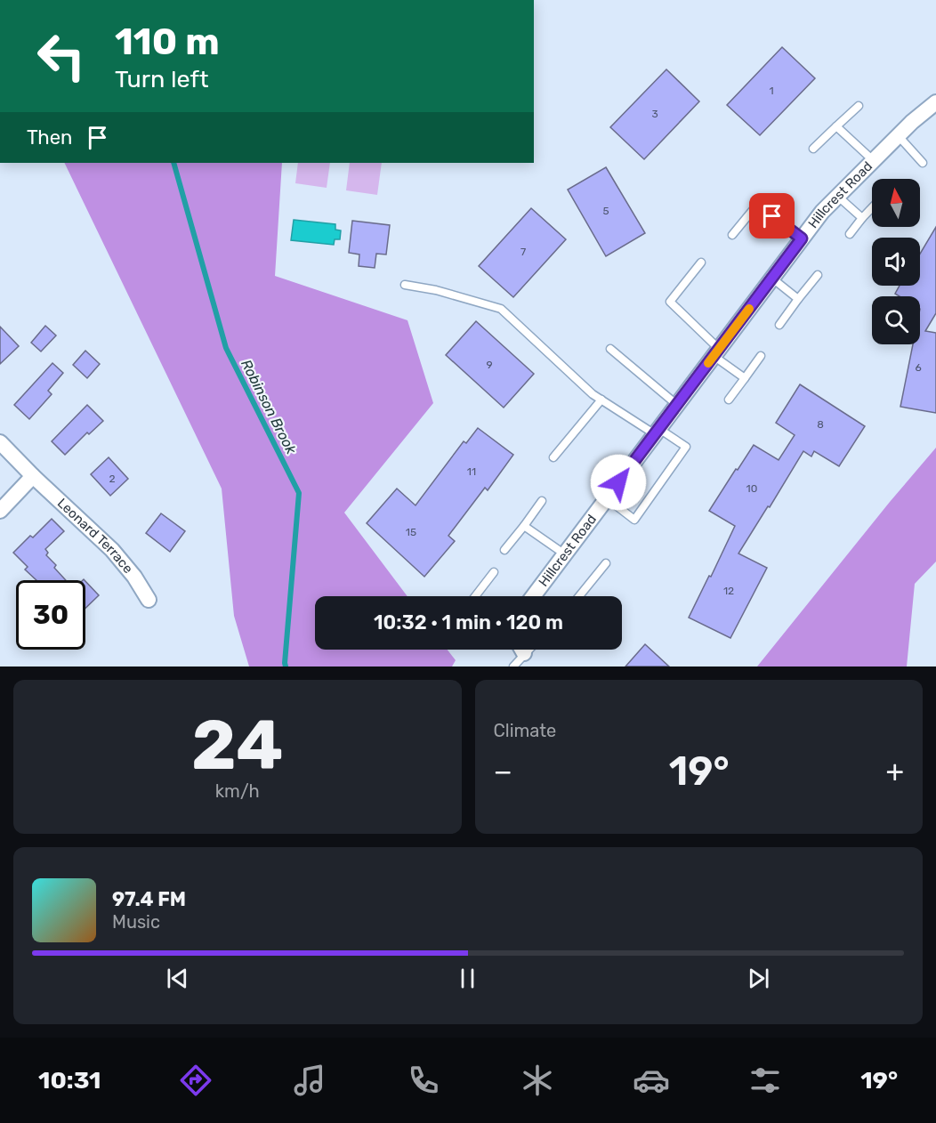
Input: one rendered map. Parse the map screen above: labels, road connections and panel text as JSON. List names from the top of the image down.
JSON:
{
  "streets": {
    "street": ["Hillcrest Road", "Leonard Terrace"]
  },
  "water": ["Robinson Brook"],
  "house_numbers": [
    "1",
    "3",
    "5",
    "7",
    "9",
    "6",
    "8",
    "11",
    "2",
    "10",
    "15",
    "12"
  ],
  "north": "top",
  "page": {
    "turn": ["110 m", "Turn left"],
    "then": "Then",
    "limit": "30",
    "trip": "10:32 · 1 min · 120 m",
    "tile": [
      ["24", "km/h"],
      "Climate"
    ],
    "heat": ["−", "19°", "+"],
    "song": ["97.4 FM", "Music"],
    "tabs": ["10:31", "19°"]
  }
}
